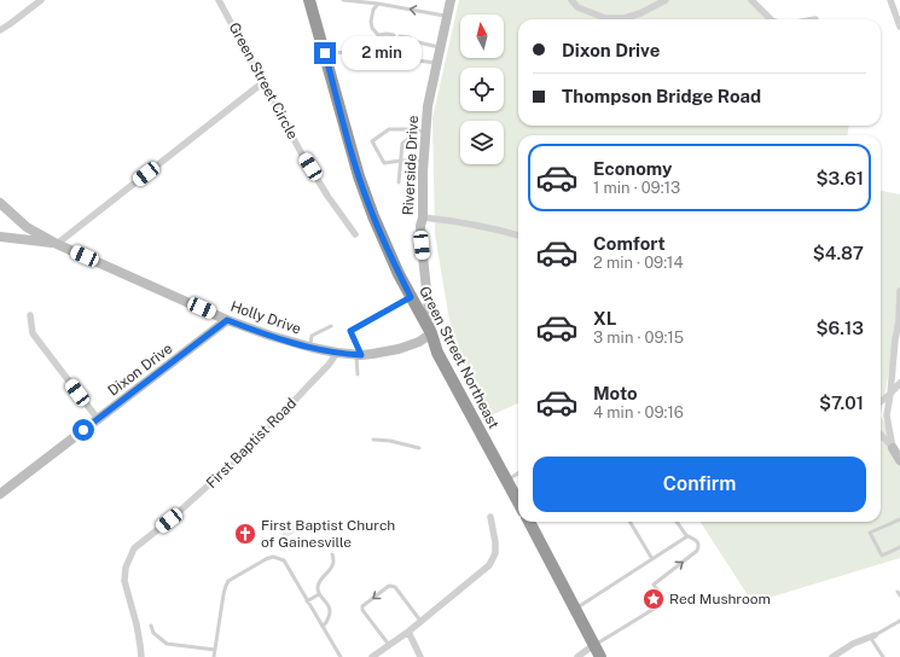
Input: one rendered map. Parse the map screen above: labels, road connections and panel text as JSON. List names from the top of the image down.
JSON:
{
  "streets": {
    "highway": ["Green Street Northeast"],
    "street": [
      "Green Street Circle",
      "Riverside Drive",
      "Holly Drive",
      "Dixon Drive",
      "First Baptist Road"
    ]
  },
  "crossings": [
    ["Riverside Drive", "Holly Drive"],
    ["Riverside Drive", "Green Street Northeast"],
    ["Holly Drive", "Green Street Northeast"],
    ["Holly Drive", "Dixon Drive"],
    ["Holly Drive", "First Baptist Road"]
  ],
  "places": {
    "church": ["First Baptist Church of Gainesville"],
    "place": ["Red Mushroom"]
  },
  "north": "top",
  "page": {
    "banner": ["Dixon Drive", "Thompson Bridge Road"],
    "bubble": "2 min",
    "list": [
      {
        "name": "Economy",
        "note": "1 min · 09:13",
        "value": "$3.61"
      },
      {
        "name": "Comfort",
        "note": "2 min · 09:14",
        "value": "$4.87"
      },
      {
        "name": "XL",
        "note": "3 min · 09:15",
        "value": "$6.13"
      },
      {
        "name": "Moto",
        "note": "4 min · 09:16",
        "value": "$7.01"
      }
    ],
    "buttons": "Confirm"
  }
}
